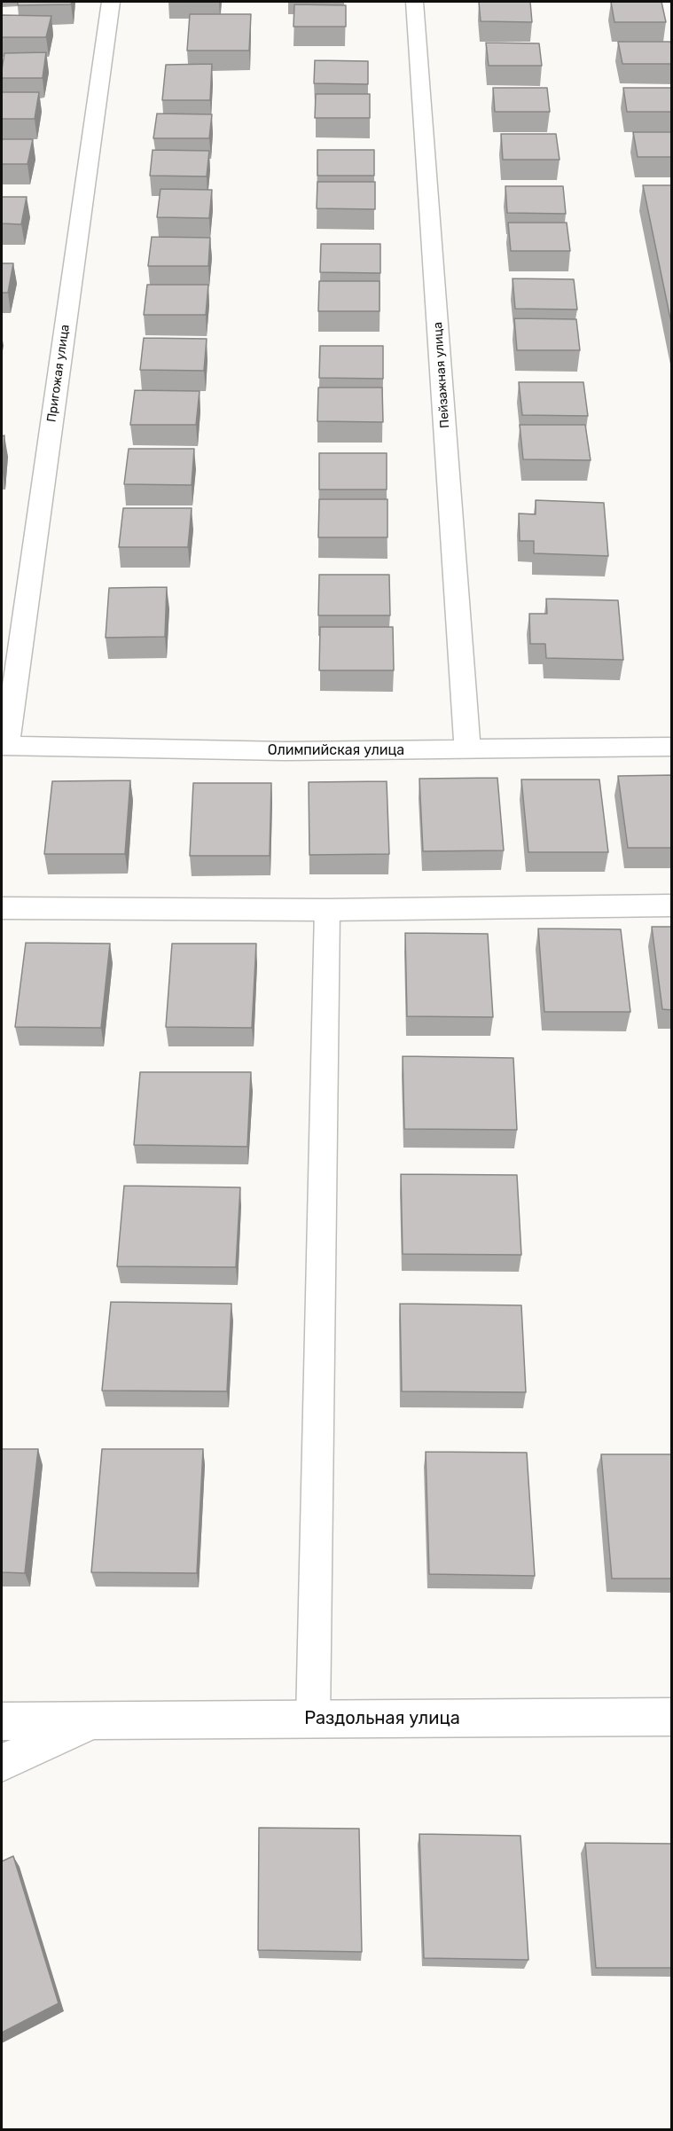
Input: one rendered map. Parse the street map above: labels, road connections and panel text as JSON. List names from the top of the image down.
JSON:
{
  "streets": {
    "street": [
      "Пригожая улица",
      "Пейзажная улица",
      "Олимпийская улица",
      "Раздольная улица"
    ]
  },
  "crossings": [
    ["Пригожая улица", "Олимпийская улица"],
    ["Пейзажная улица", "Олимпийская улица"]
  ]
}
